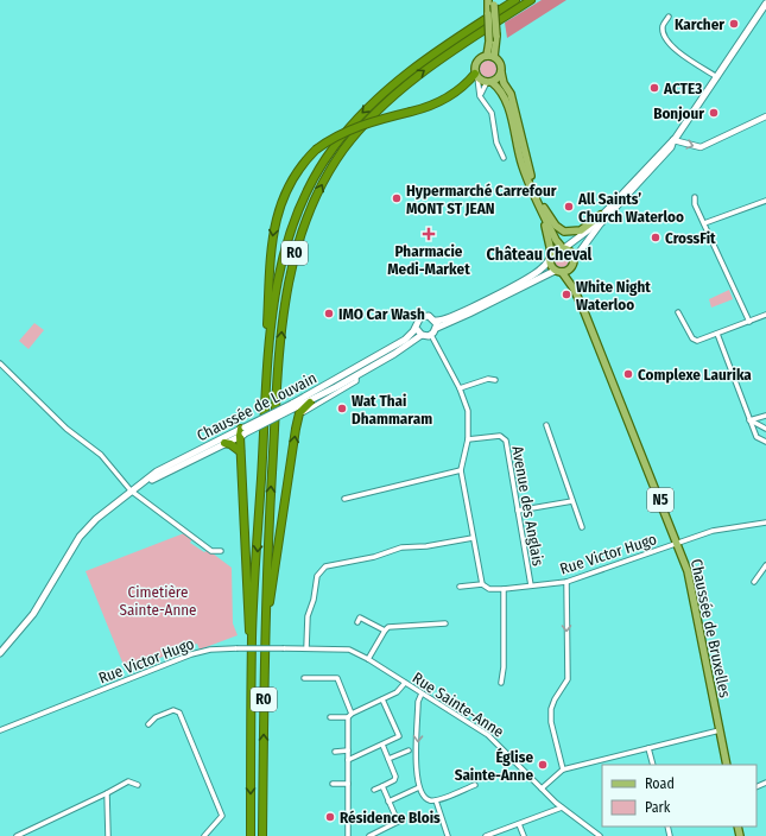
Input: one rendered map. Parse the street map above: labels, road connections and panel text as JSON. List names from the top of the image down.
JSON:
{
  "streets": {
    "highway": ["R0"],
    "main road": ["Chaussée de Louvain", "N5", "Chaussée de Bruxelles"],
    "street": ["Avenue des Anglais", "Rue Victor Hugo", "Rue Sainte-Anne"]
  },
  "crossings": [
    ["N5", "Chaussée de Bruxelles"],
    ["Avenue des Anglais", "Rue Victor Hugo"],
    ["Rue Victor Hugo", "Chaussée de Bruxelles"],
    ["Rue Victor Hugo", "Rue Sainte-Anne"]
  ],
  "districts": ["Château Cheval"],
  "parks": ["Cimetière Sainte-Anne"],
  "places": {
    "other": [
      "Karcher",
      "ACTE3",
      "Bonjour",
      "Hypermarché Carrefour MONT ST JEAN",
      "All Saints’ Church Waterloo",
      "CrossFit",
      "White Night Waterloo",
      "IMO Car Wash",
      "Complexe Laurika",
      "Wat Thai Dhammaram",
      "Église Sainte-Anne",
      "Résidence Blois"
    ],
    "health": ["Pharmacie Medi-Market"]
  },
  "legend": ["Road", "Park"]
}
